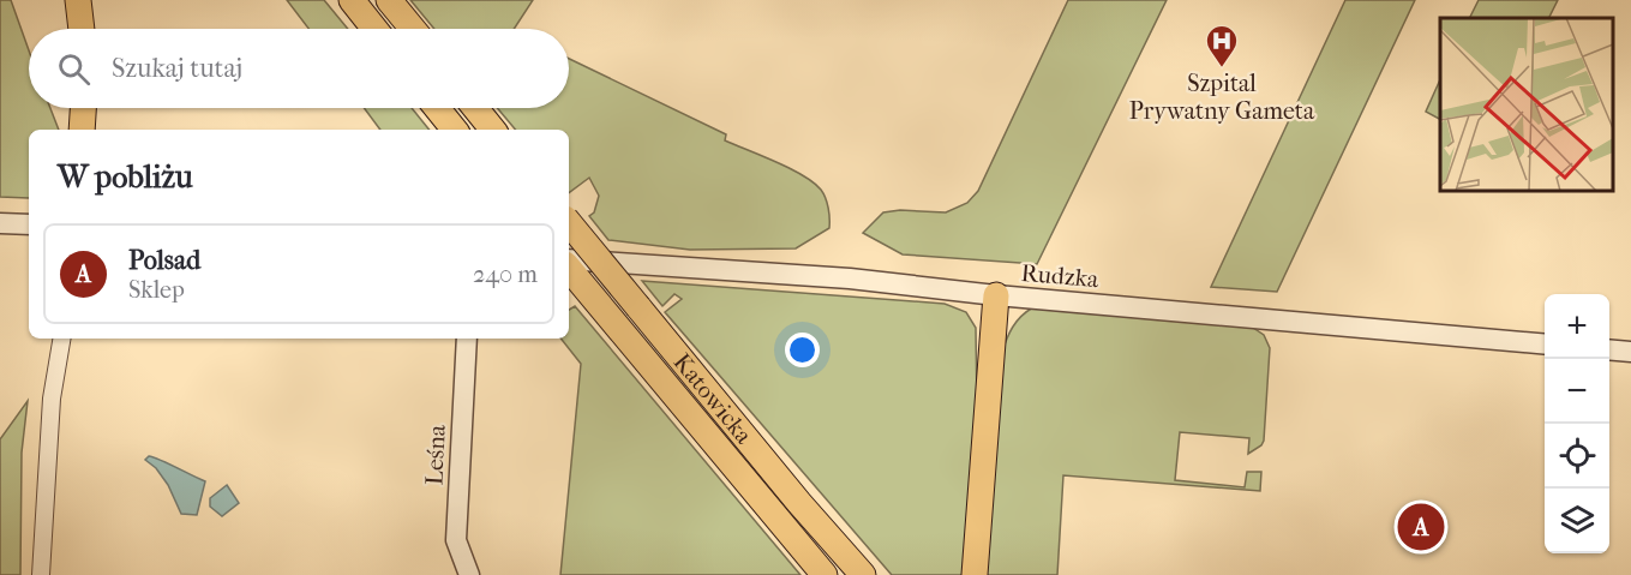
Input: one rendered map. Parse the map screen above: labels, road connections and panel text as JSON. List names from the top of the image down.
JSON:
{
  "streets": {
    "main road": ["Katowicka"],
    "street": ["Rudzka", "Leśna"]
  },
  "places": {
    "hospital": ["Szpital Prywatny Gameta"]
  },
  "page": {
    "search": "Szukaj tutaj",
    "heading": "W pobliżu",
    "list": [
      {
        "mark": "A",
        "name": "Polsad",
        "note": "Sklep",
        "value": "240 m"
      }
    ],
    "map_buttons": ["+", "−"],
    "pins": "A"
  }
}
